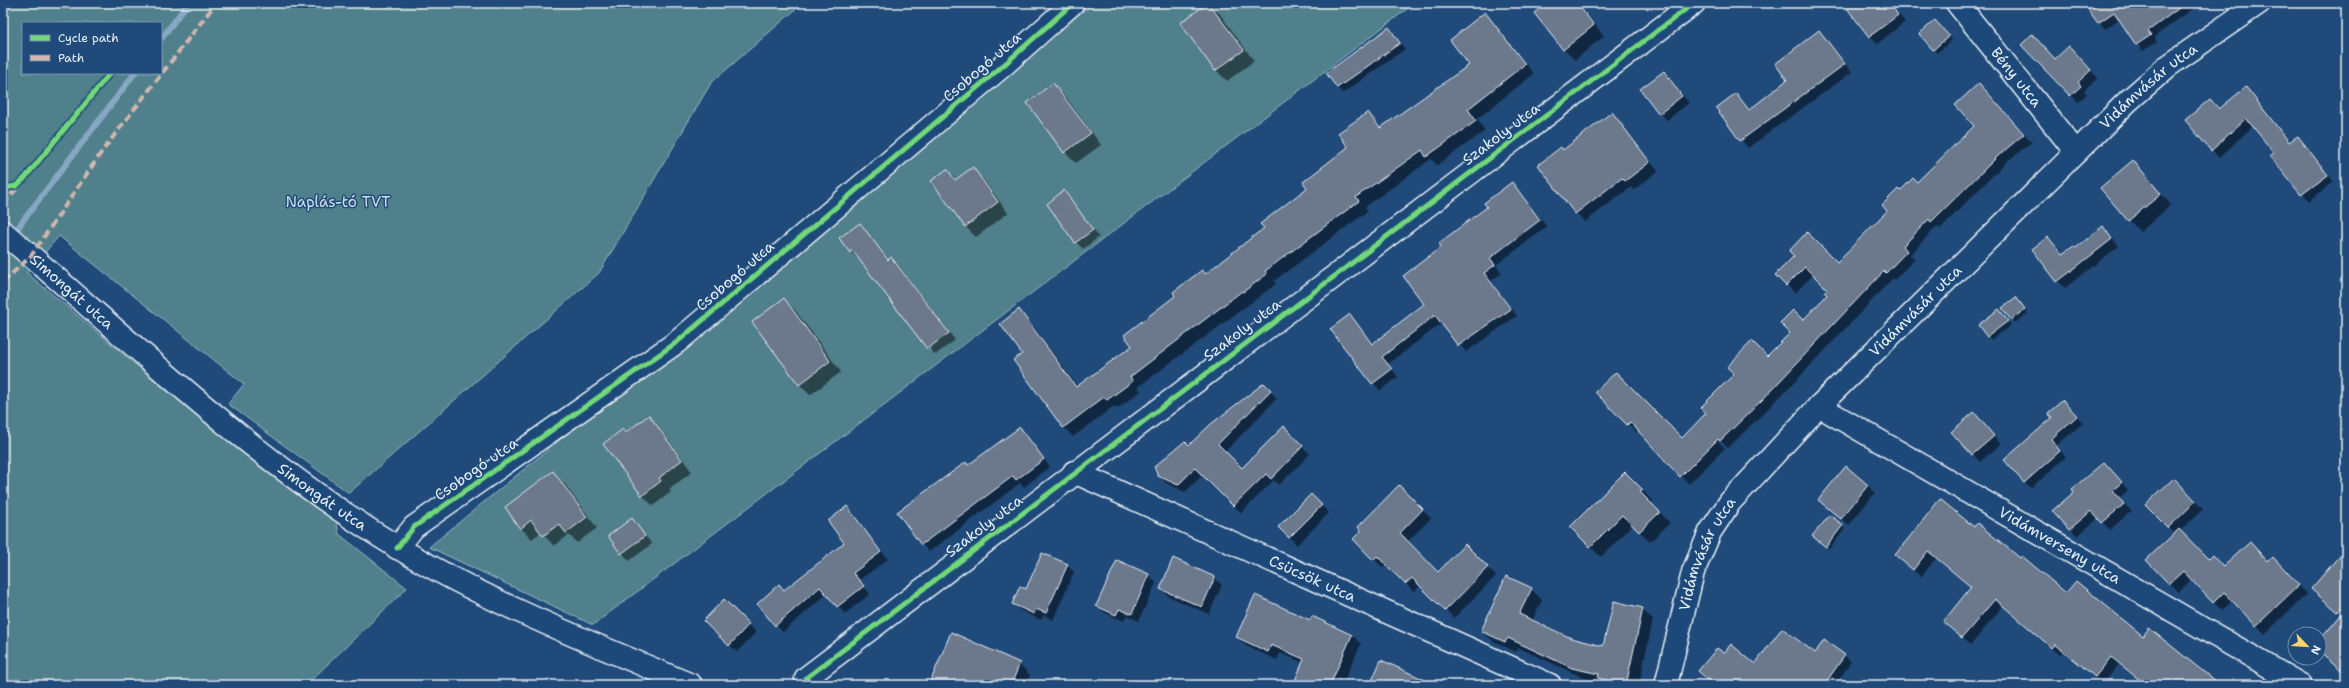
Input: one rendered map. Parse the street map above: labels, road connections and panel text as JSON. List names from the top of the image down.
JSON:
{
  "streets": {
    "street": [
      "Csobogó utca",
      "Bény utca",
      "Vidámvásár utca",
      "Szakoly utca",
      "Simongát utca",
      "Vidámverseny utca",
      "Csücsök utca"
    ]
  },
  "crossings": [
    ["Csobogó utca", "Simongát utca"],
    ["Bény utca", "Vidámvásár utca"],
    ["Vidámvásár utca", "Vidámverseny utca"],
    ["Szakoly utca", "Csücsök utca"]
  ],
  "parks": ["Naplás-tó TVT"],
  "legend": ["Cycle path", "Path"],
  "north": "bottom right"
}
